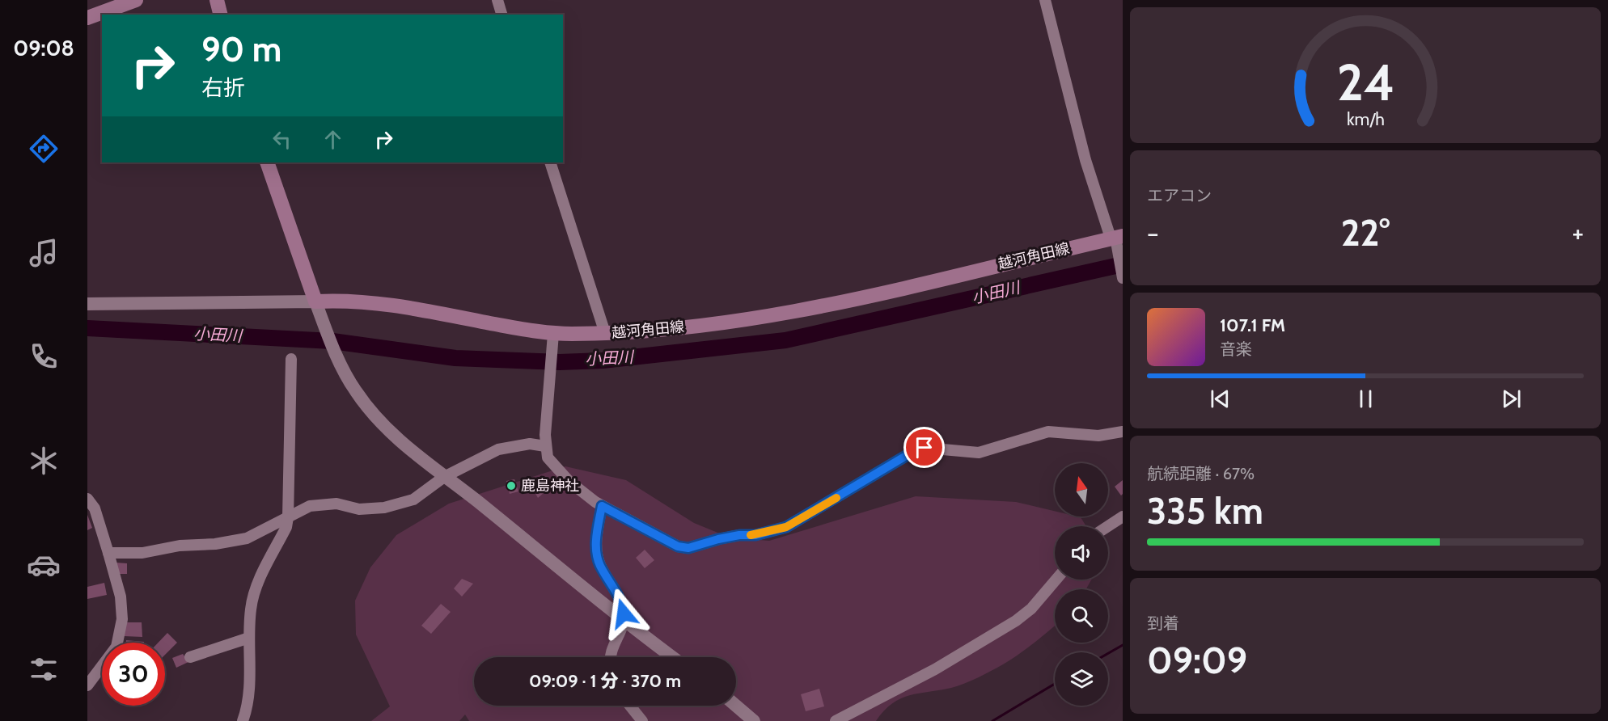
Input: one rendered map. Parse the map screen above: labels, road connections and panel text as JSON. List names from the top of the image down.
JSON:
{
  "streets": {
    "main road": ["越河角田線"]
  },
  "water": ["小田川"],
  "places": ["鹿島神社"],
  "north": "top",
  "page": {
    "tabs": "09:08",
    "turn": ["90 m", "右折"],
    "tile": [
      "エアコン",
      ["航続距離 · 67%", "335 km"],
      ["到着", "09:09"]
    ],
    "heat": ["−", "22°", "+"],
    "song": ["107.1 FM", "音楽"],
    "limit": "30",
    "trip": "09:09 · 1 分 · 370 m",
    "gauge": ["24", "km/h"]
  }
}
